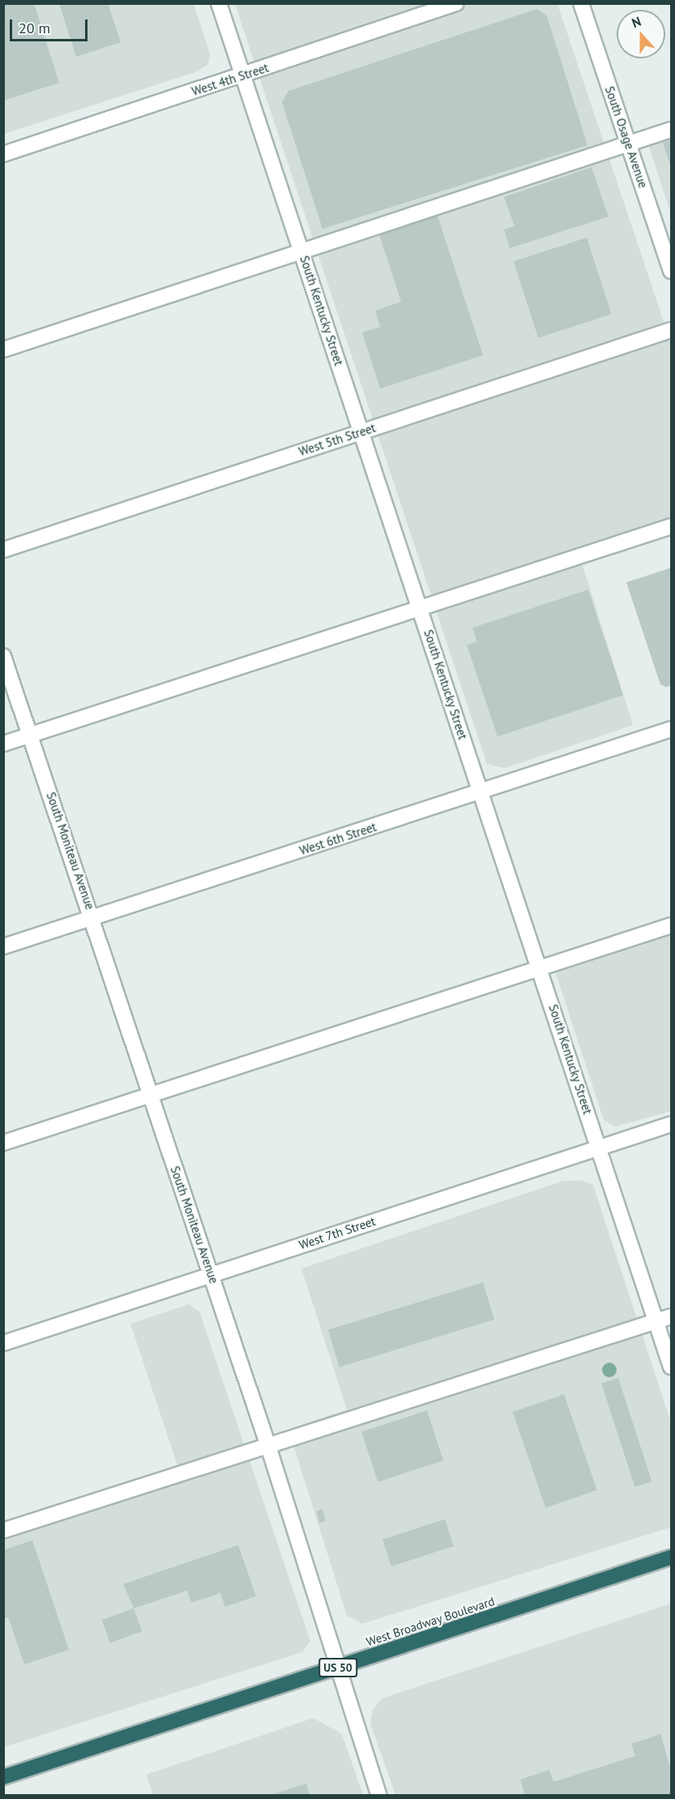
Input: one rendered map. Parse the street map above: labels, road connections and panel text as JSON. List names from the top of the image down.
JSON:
{
  "streets": {
    "highway": ["West Broadway Boulevard", "US 50"],
    "street": [
      "West 4th Street",
      "South Osage Avenue",
      "South Kentucky Street",
      "West 5th Street",
      "West 6th Street",
      "South Moniteau Avenue",
      "West 7th Street"
    ]
  },
  "crossings": [
    ["West 4th Street", "South Kentucky Street"],
    ["South Kentucky Street", "West 5th Street"],
    ["South Kentucky Street", "West 6th Street"],
    ["South Kentucky Street", "West 7th Street"],
    ["West 6th Street", "South Moniteau Avenue"],
    ["South Moniteau Avenue", "West 7th Street"],
    ["South Moniteau Avenue", "West Broadway Boulevard"]
  ],
  "scale_bar": "20 m",
  "north": "top"
}
